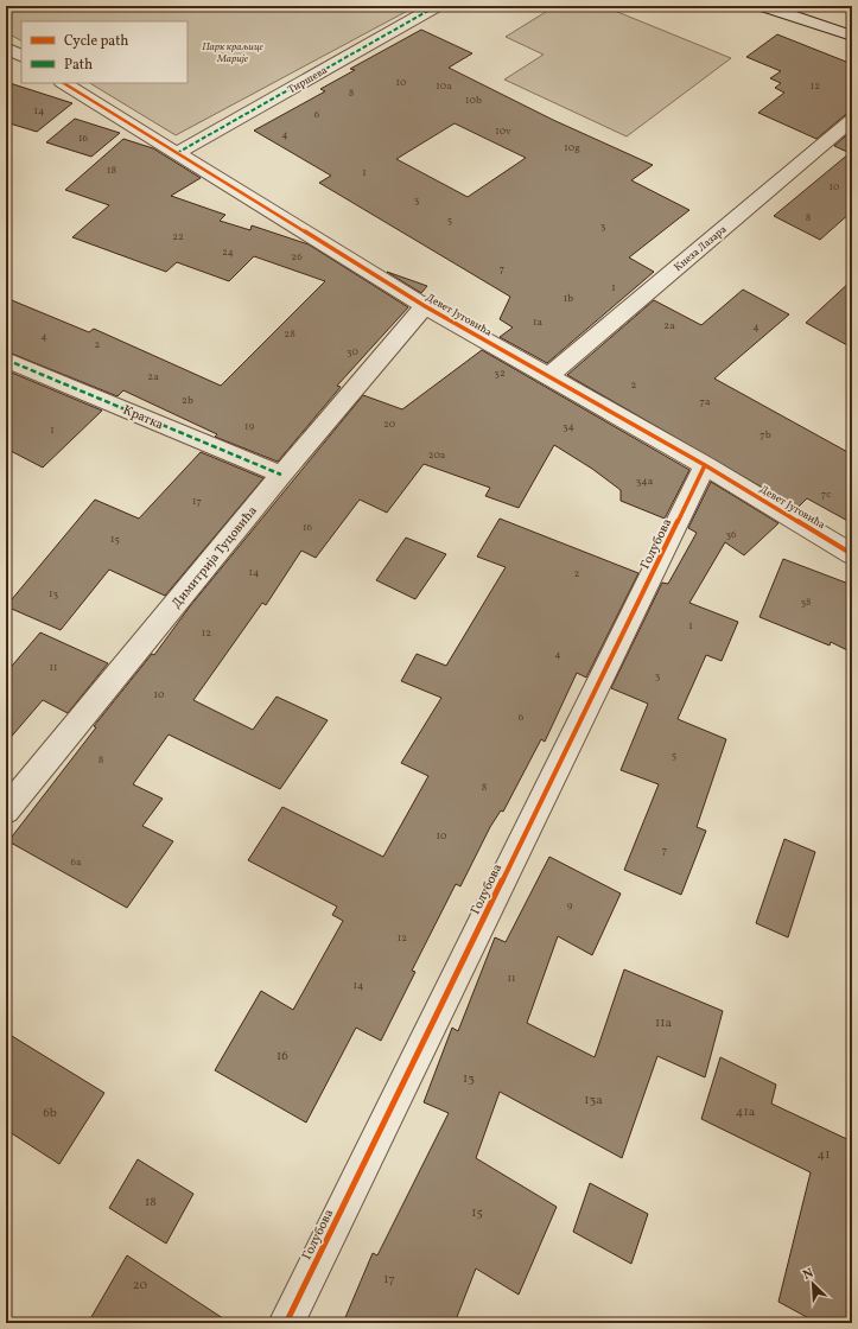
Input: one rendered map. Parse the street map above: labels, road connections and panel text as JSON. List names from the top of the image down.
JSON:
{
  "streets": {
    "street": [
      "Тиршева",
      "Кнеза Лазара",
      "Девет Југовића",
      "Кратка",
      "Голубова",
      "Димитрија Туцовића"
    ]
  },
  "crossings": [
    ["Тиршева", "Девет Југовића"],
    ["Кнеза Лазара", "Девет Југовића"],
    ["Девет Југовића", "Голубова"],
    ["Девет Југовића", "Димитрија Туцовића"],
    ["Кратка", "Димитрија Туцовића"]
  ],
  "parks": ["Парк краљице Марије"],
  "house_numbers": [
    "10",
    "10a",
    "12",
    "8",
    "10b",
    "14",
    "6",
    "10v",
    "4",
    "16",
    "10g",
    "18",
    "1",
    "10",
    "3",
    "8",
    "5",
    "3",
    "22",
    "24",
    "26",
    "7",
    "1",
    "1b",
    "1a",
    "2a",
    "4",
    "28",
    "4",
    "2",
    "30",
    "32",
    "2a",
    "2",
    "2b",
    "7a",
    "20",
    "19",
    "34",
    "1",
    "7b",
    "20a",
    "34a",
    "7c",
    "17",
    "16",
    "36",
    "15",
    "14",
    "2",
    "13",
    "38",
    "1",
    "12",
    "4",
    "11",
    "3",
    "10",
    "6",
    "5",
    "8",
    "8",
    "10",
    "7",
    "6a",
    "9",
    "12",
    "11",
    "14",
    "11a",
    "16",
    "13",
    "13a",
    "41a",
    "6b",
    "41",
    "18",
    "15",
    "17",
    "20"
  ],
  "legend": ["Cycle path", "Path"],
  "north": "top left"
}
